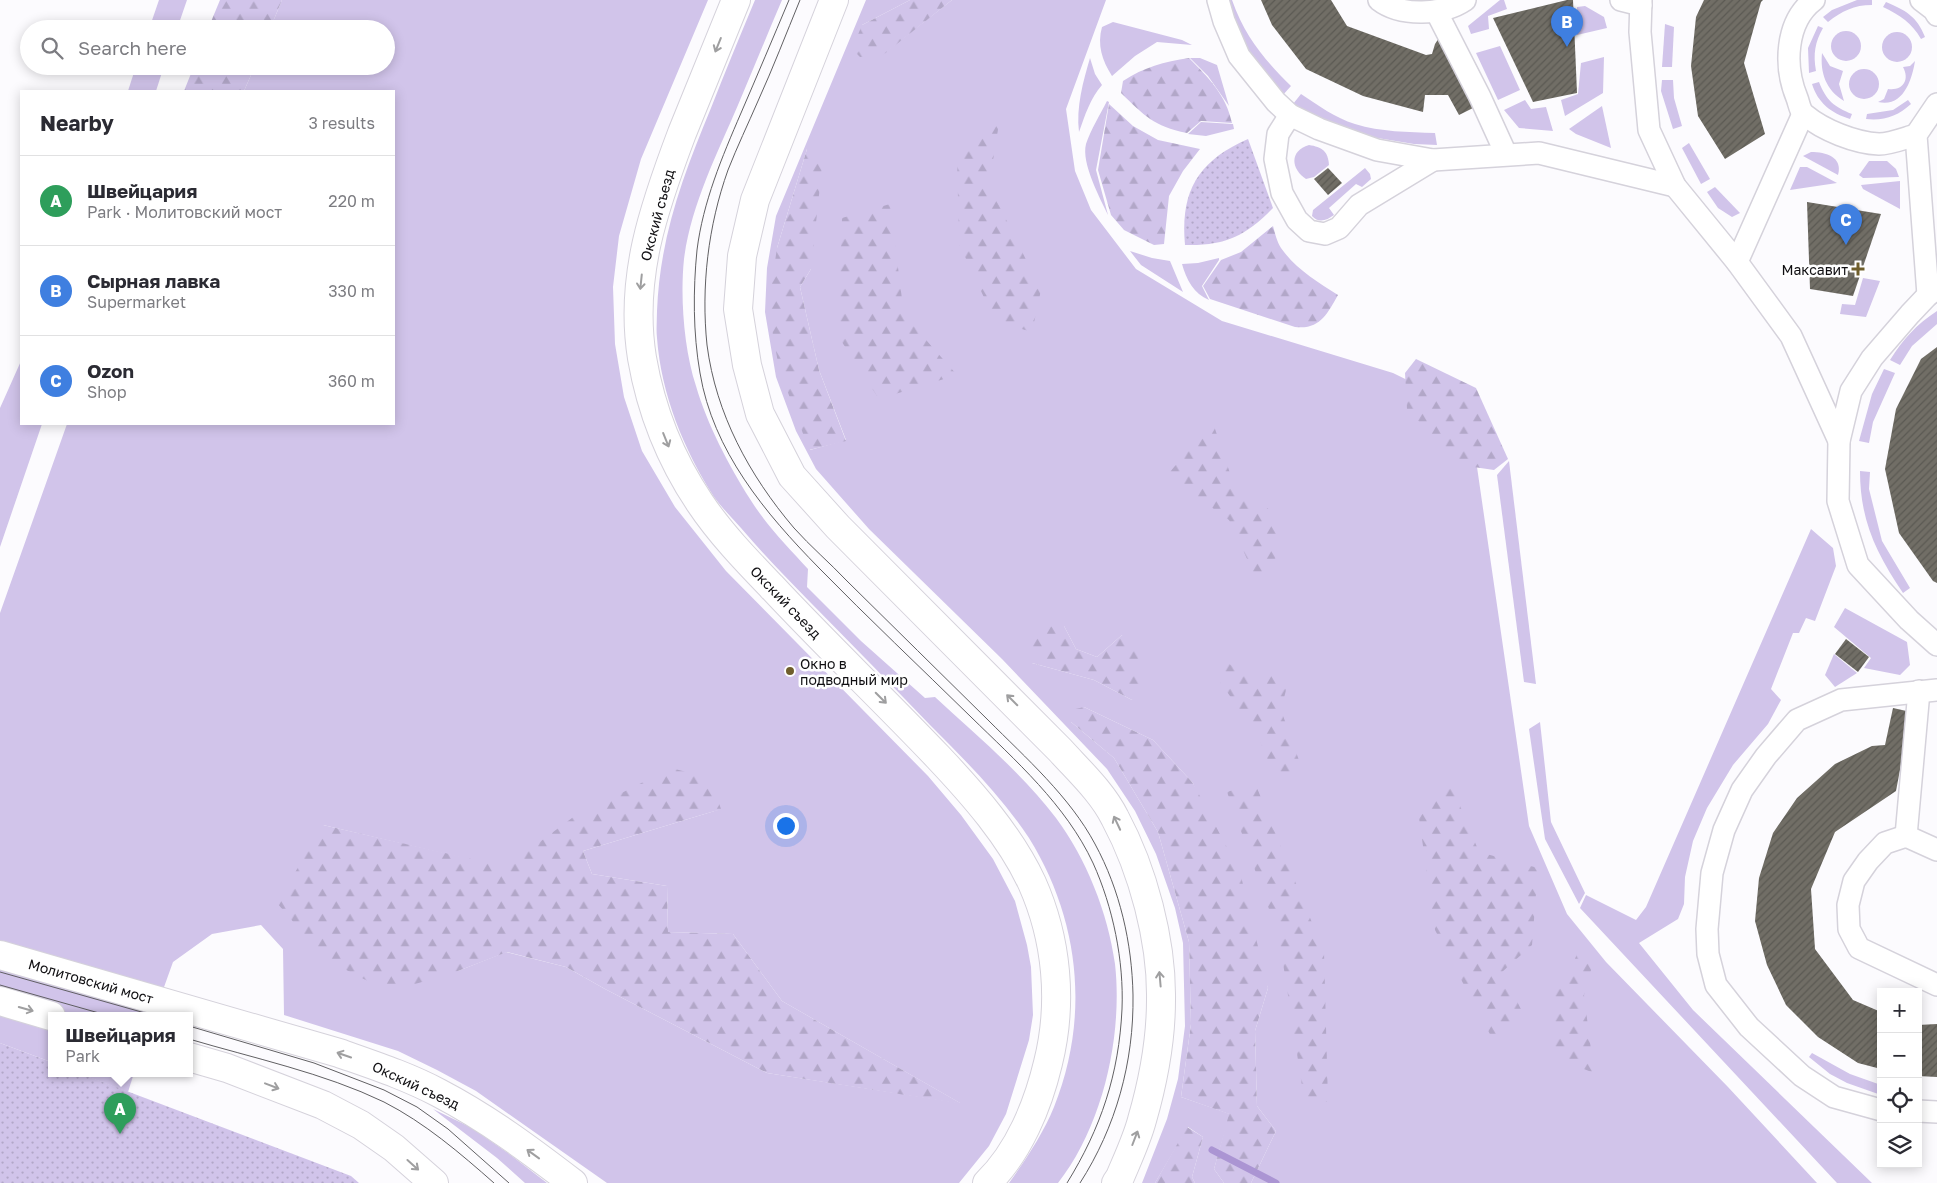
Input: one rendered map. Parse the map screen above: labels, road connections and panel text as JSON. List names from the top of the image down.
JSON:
{
  "streets": {
    "main road": ["Окский съезд", "Молитовский мост"]
  },
  "crossings": [
    ["Окский съезд", "Молитовский мост"]
  ],
  "places": {
    "health": ["Максавит"],
    "other": ["Окно в подводный мир"]
  },
  "page": {
    "pins": ["B", "C", "A"],
    "search": "Search here",
    "heading": ["Nearby", "3 results"],
    "list": [
      {
        "mark": "A",
        "name": "Швейцария",
        "note": "Park · Молитовский мост",
        "value": "220 m"
      },
      {
        "mark": "B",
        "name": "Сырная лавка",
        "note": "Supermarket",
        "value": "330 m"
      },
      {
        "mark": "C",
        "name": "Ozon",
        "note": "Shop",
        "value": "360 m"
      }
    ],
    "map_buttons": ["+", "−"],
    "popup": ["Швейцария", "Park"]
  }
}
